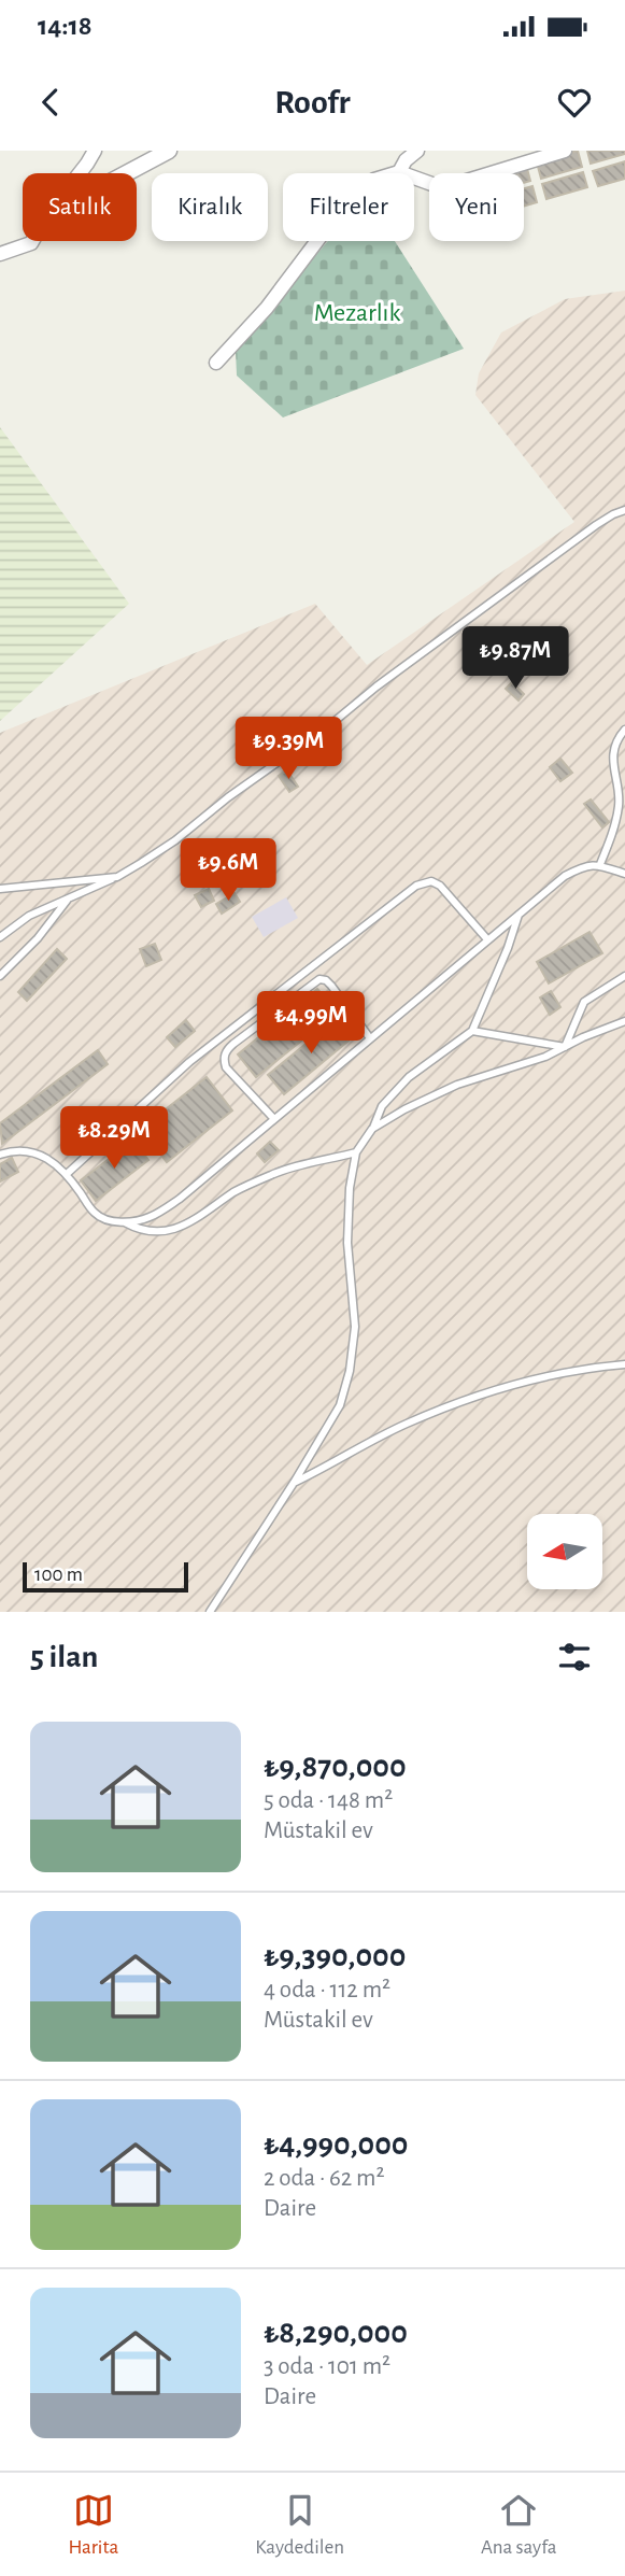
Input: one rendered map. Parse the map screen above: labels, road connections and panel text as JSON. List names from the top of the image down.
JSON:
{
  "parks": ["Mezarlık"],
  "scale_bar": "100 m",
  "north": "left",
  "page": {
    "status": "14:18",
    "header": "Roofr",
    "chip": [
      "Satılık",
      "Kiralık",
      "Filtreler",
      "Yeni"
    ],
    "price": [
      "₺9.87M",
      "₺9.39M",
      "₺9.6M",
      "₺4.99M",
      "₺8.29M"
    ],
    "scale": "100 m",
    "heading": "5 ilan",
    "list": [
      {
        "name": "₺9,870,000",
        "note": "5 oda · 148 m² · Müstakil ev"
      },
      {
        "name": "₺9,390,000",
        "note": "4 oda · 112 m² · Müstakil ev"
      },
      {
        "name": "₺4,990,000",
        "note": "2 oda · 62 m² · Daire"
      },
      {
        "name": "₺8,290,000",
        "note": "3 oda · 101 m² · Daire"
      }
    ],
    "tabs": ["Harita", "Kaydedilen", "Ana sayfa"]
  }
}
